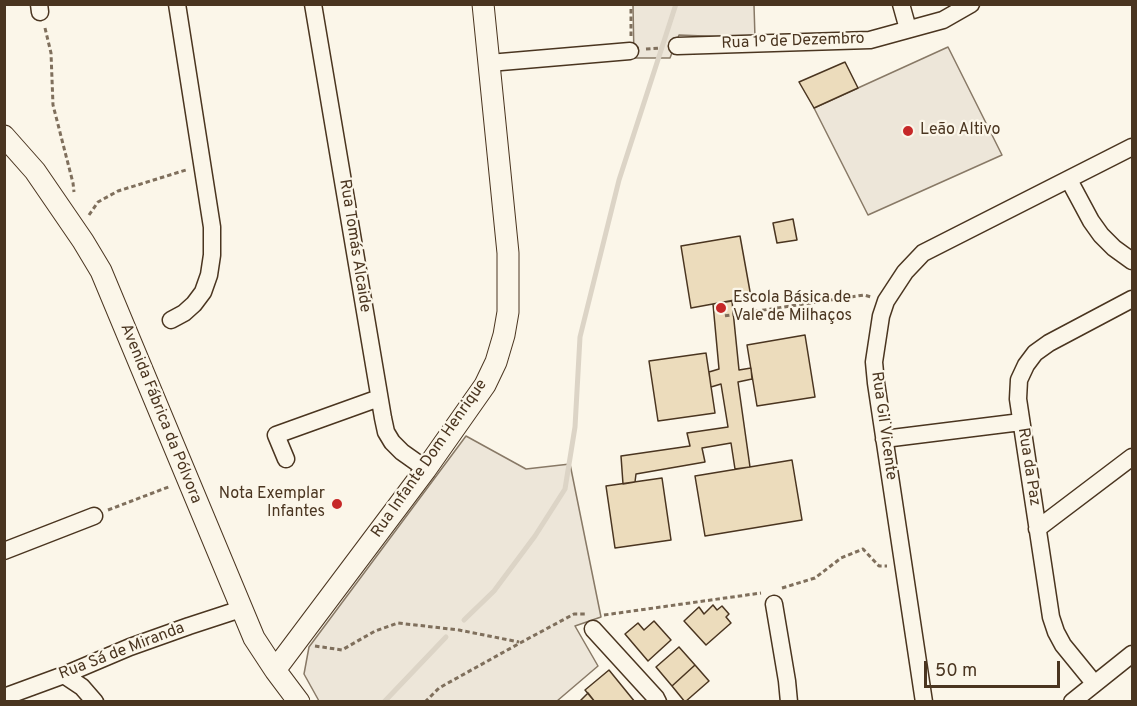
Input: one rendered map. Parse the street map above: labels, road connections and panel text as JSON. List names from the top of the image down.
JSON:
{
  "streets": {
    "street": [
      "Rua 1º de Dezembro",
      "Rua Tomás Alcaide",
      "Avenida Fábrica da Pólvora",
      "Rua Gil Vicente",
      "Rua Infante Dom Henrique",
      "Rua da Paz",
      "Rua Sá de Miranda"
    ]
  },
  "crossings": [
    ["Rua Tomás Alcaide", "Rua Infante Dom Henrique"],
    ["Avenida Fábrica da Pólvora", "Rua Infante Dom Henrique"],
    ["Avenida Fábrica da Pólvora", "Rua Sá de Miranda"]
  ],
  "places": ["Leão Altivo", "Escola Básica de Vale de Milhaços", "Nota Exemplar Infantes"],
  "scale_bar": "50 m"
}
